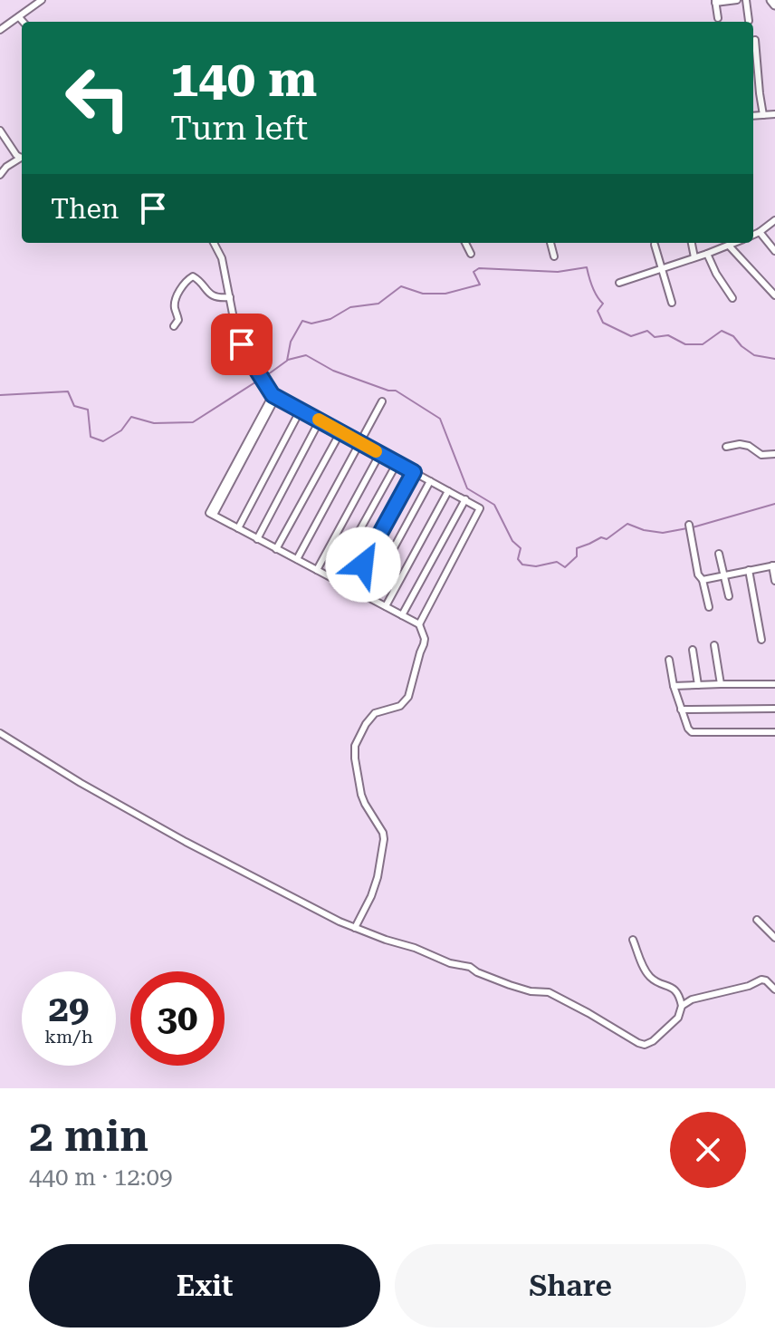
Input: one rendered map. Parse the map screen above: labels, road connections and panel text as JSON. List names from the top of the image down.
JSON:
{
  "page": {
    "turn": ["140 m", "Turn left"],
    "then": "Then",
    "speed": "29 km/h",
    "limit": "30",
    "heading": ["2 min", "440 m · 12:09"],
    "buttons": ["Exit", "Share"]
  }
}
